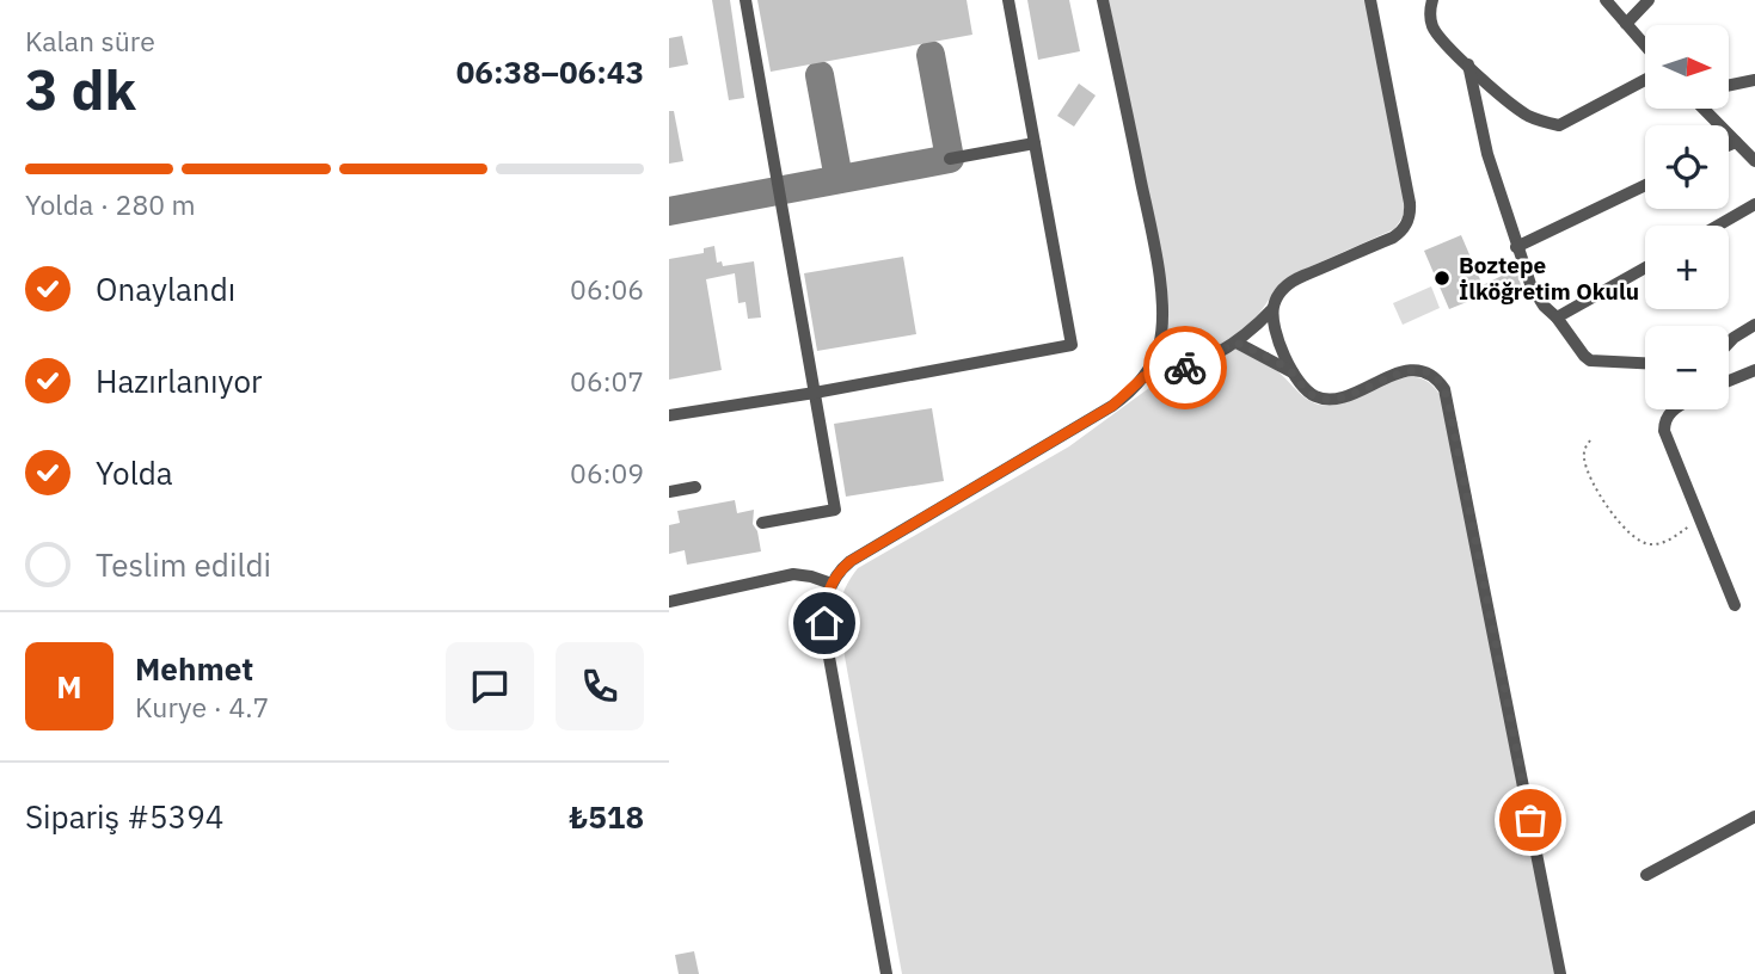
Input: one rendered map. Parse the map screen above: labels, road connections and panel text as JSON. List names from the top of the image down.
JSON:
{
  "places": ["Boztepe İlköğretim Okulu"],
  "north": "right",
  "page": {
    "heading": ["3 dk", "Kalan süre", "06:38–06:43"],
    "panel": [
      "Mehmet",
      "Kurye · 4.7",
      "Sipariş #5394",
      "₺518"
    ],
    "map_buttons": ["+", "−"],
    "bar": "Yolda · 280 m",
    "list": [
      ["Onaylandı", "06:06"],
      ["Hazırlanıyor", "06:07"],
      ["Yolda", "06:09"],
      "Teslim edildi"
    ],
    "round": "M"
  }
}
